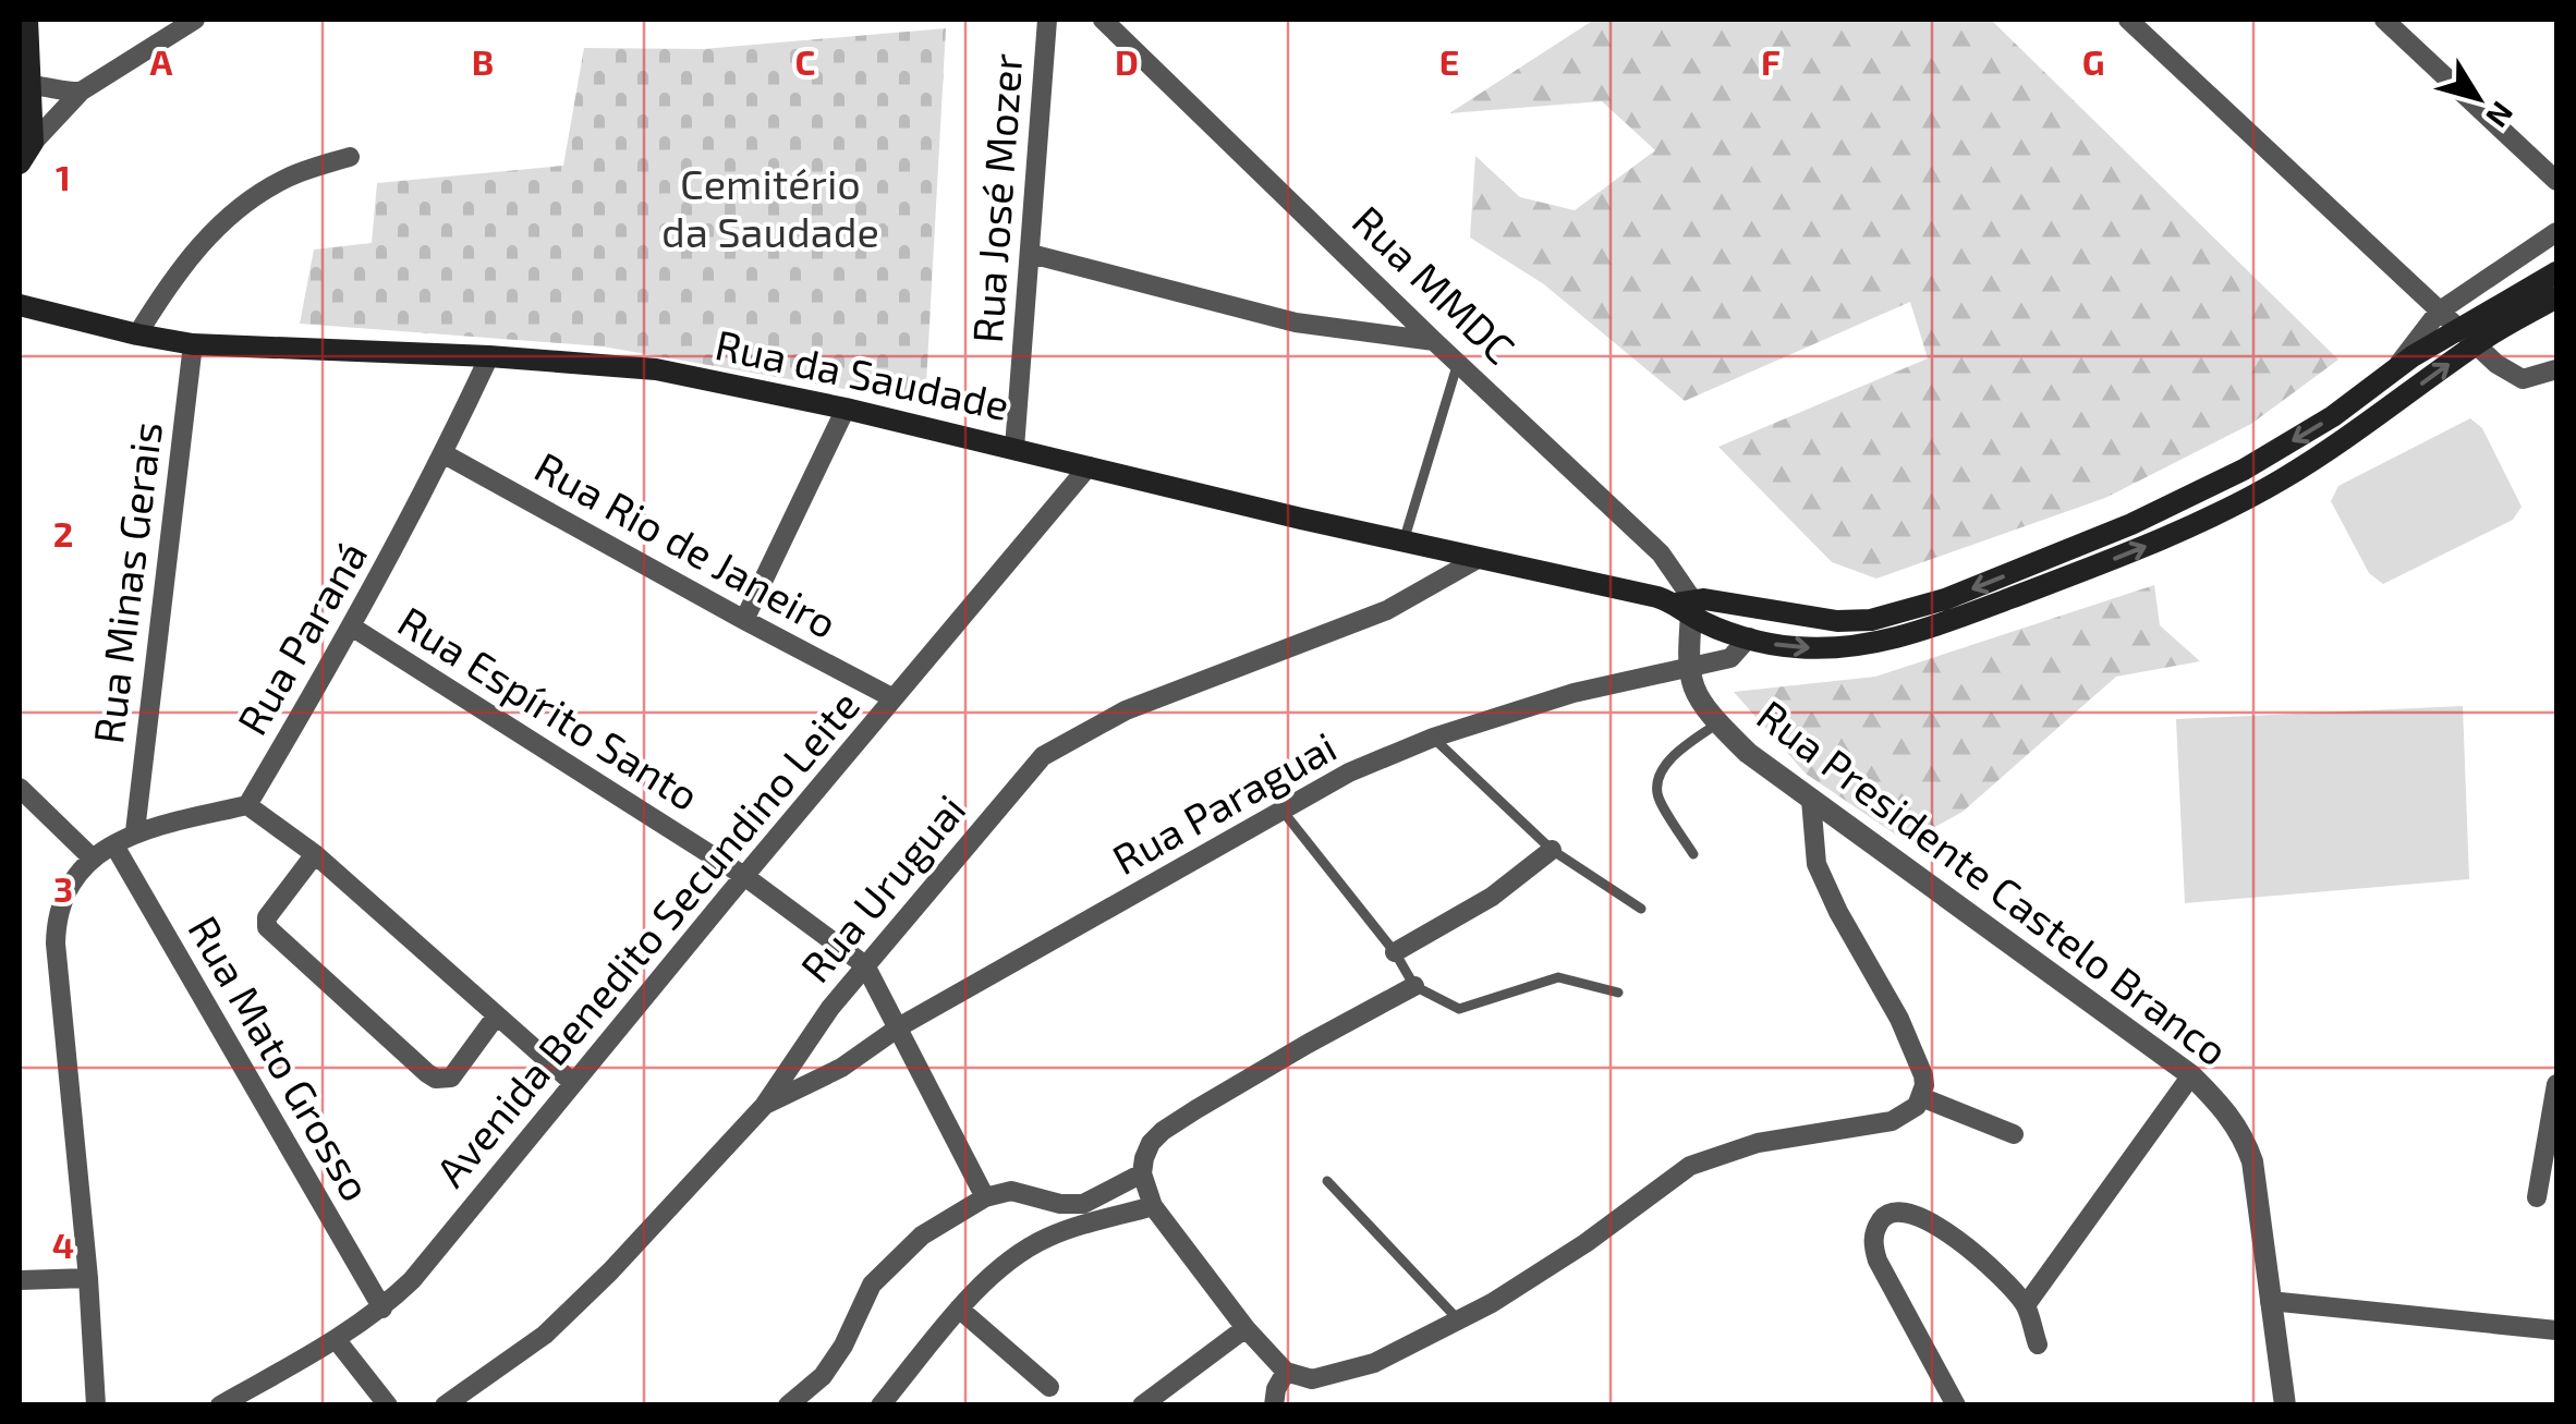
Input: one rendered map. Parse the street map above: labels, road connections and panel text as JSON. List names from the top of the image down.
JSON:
{
  "streets": {
    "main road": ["Rua da Saudade"],
    "street": [
      "Rua José Mozer",
      "Rua MMDC",
      "Rua Rio de Janeiro",
      "Rua Minas Gerais",
      "Rua Paraná",
      "Rua Espírito Santo",
      "Rua Paraguai",
      "Rua Presidente Castelo Branco",
      "Rua Uruguai",
      "Avenida Benedito Secundino Leite",
      "Rua Mato Grosso"
    ]
  },
  "crossings": [
    ["Rua José Mozer", "Rua da Saudade"],
    ["Rua MMDC", "Rua da Saudade"],
    ["Rua da Saudade", "Rua Minas Gerais"],
    ["Rua da Saudade", "Rua Paraná"],
    ["Rua da Saudade", "Rua Uruguai"],
    ["Rua da Saudade", "Avenida Benedito Secundino Leite"],
    ["Rua Rio de Janeiro", "Rua Paraná"],
    ["Rua Rio de Janeiro", "Avenida Benedito Secundino Leite"],
    ["Rua Paraná", "Rua Espírito Santo"],
    ["Rua Espírito Santo", "Rua Uruguai"],
    ["Rua Espírito Santo", "Avenida Benedito Secundino Leite"],
    ["Rua Paraguai", "Rua Presidente Castelo Branco"],
    ["Rua Paraguai", "Rua Uruguai"],
    ["Avenida Benedito Secundino Leite", "Rua Mato Grosso"]
  ],
  "parks": ["Cemitério da Saudade"],
  "north": "bottom right",
  "grid": {
    "columns": [
      "A",
      "B",
      "C",
      "D",
      "E",
      "F",
      "G"
    ],
    "rows": [
      "1",
      "2",
      "3",
      "4"
    ]
  }
}
